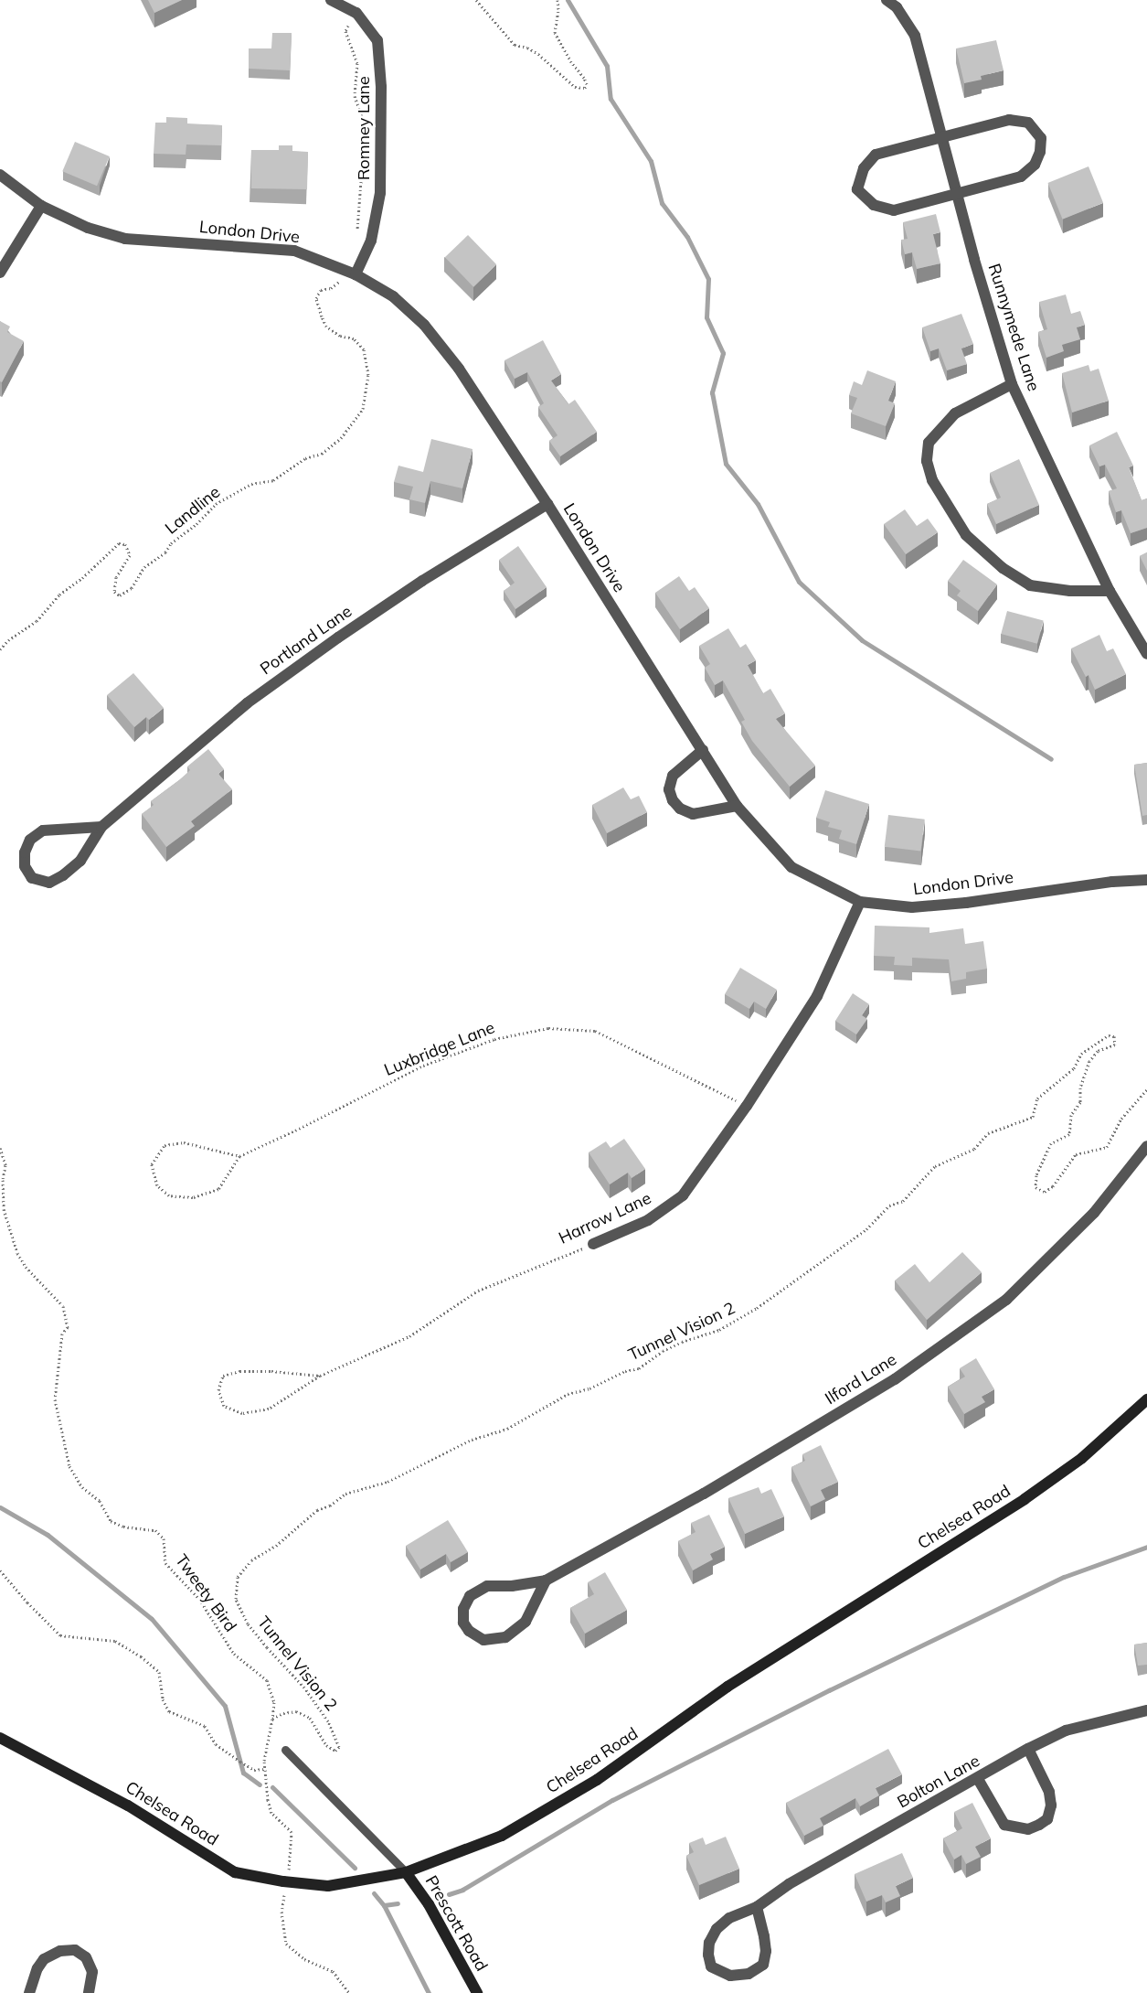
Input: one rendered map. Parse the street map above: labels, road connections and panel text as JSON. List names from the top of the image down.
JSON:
{
  "streets": {
    "street": [
      "Romney Lane",
      "London Drive",
      "Runnymede Lane",
      "Portland Lane",
      "Harrow Lane",
      "Ilford Lane",
      "Chelsea Road",
      "Bolton Lane",
      "Prescott Road"
    ],
    "path": [
      "Landline",
      "Luxbridge Lane",
      "Tunnel Vision 2",
      "Tweety Bird"
    ]
  },
  "crossings": [
    ["Romney Lane", "London Drive"],
    ["London Drive", "Portland Lane"],
    ["London Drive", "Harrow Lane"],
    ["Luxbridge Lane", "Harrow Lane"],
    ["Tunnel Vision 2", "Tweety Bird"],
    ["Chelsea Road", "Prescott Road"]
  ]
}
